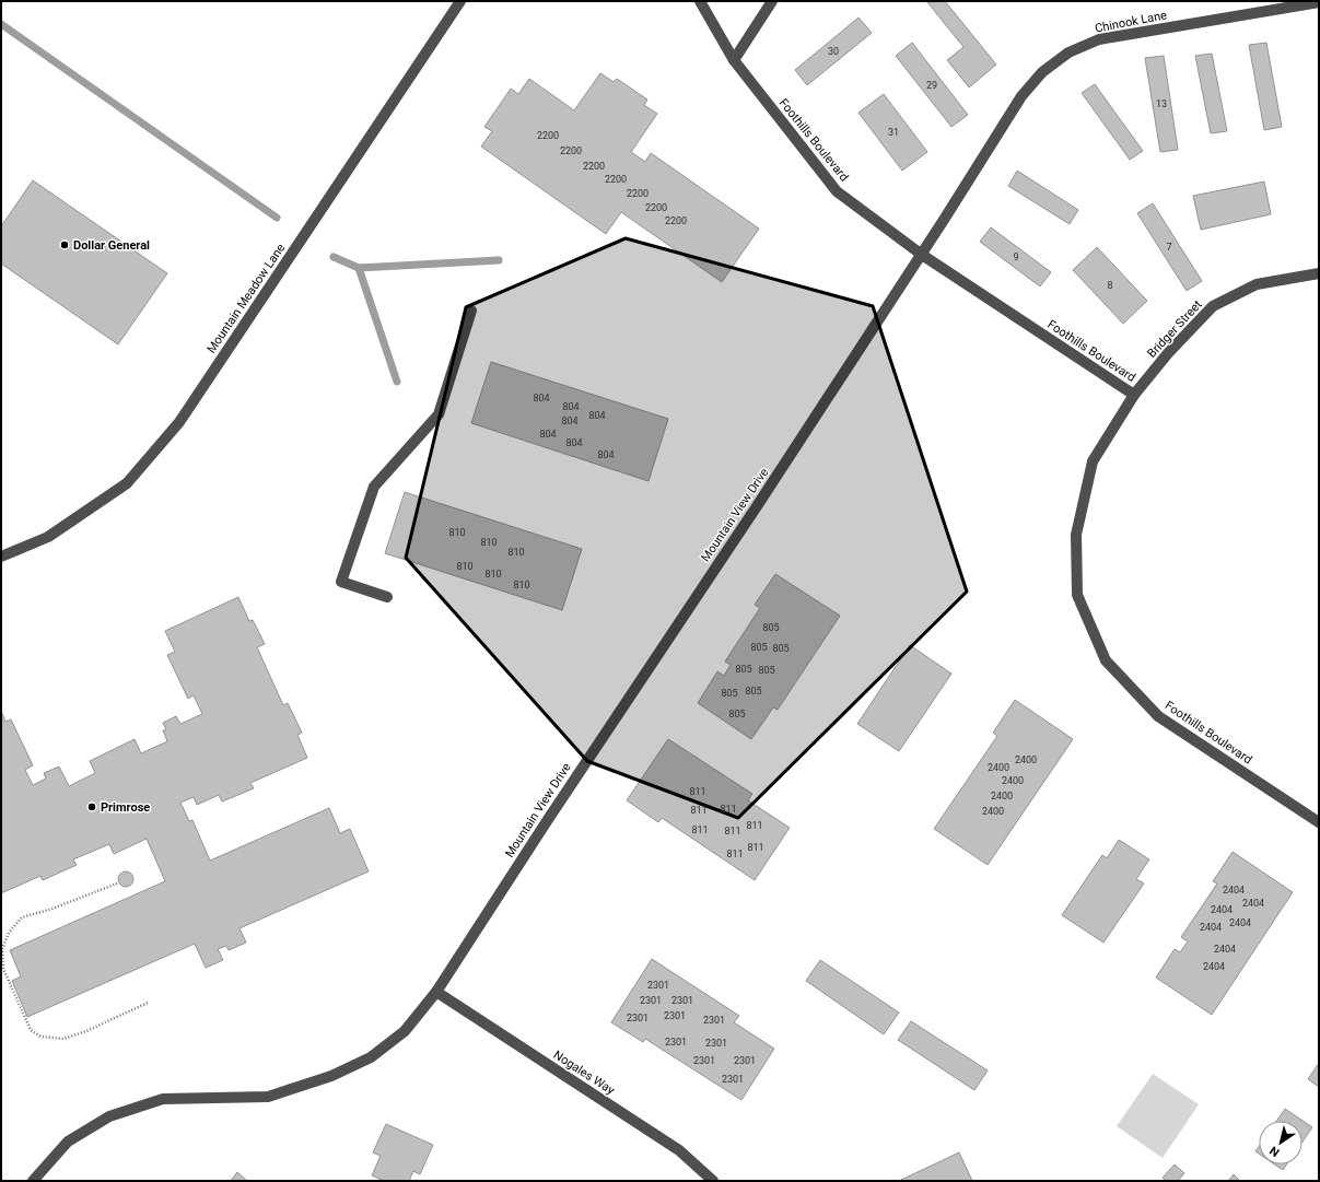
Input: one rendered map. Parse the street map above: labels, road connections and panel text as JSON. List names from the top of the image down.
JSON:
{
  "streets": {
    "street": [
      "Chinook Lane",
      "Foothills Boulevard",
      "Mountain Meadow Lane",
      "Bridger Street",
      "Mountain View Drive",
      "Nogales Way"
    ]
  },
  "crossings": [
    ["Chinook Lane", "Foothills Boulevard"],
    ["Chinook Lane", "Mountain View Drive"],
    ["Foothills Boulevard", "Bridger Street"],
    ["Foothills Boulevard", "Mountain View Drive"],
    ["Mountain View Drive", "Nogales Way"]
  ],
  "places": ["Dollar General", "Primrose"],
  "house_numbers": [
    "30",
    "29",
    "13",
    "31",
    "2200",
    "2200",
    "2200",
    "2200",
    "2200",
    "2200",
    "2200",
    "7",
    "9",
    "8",
    "804",
    "804",
    "804",
    "804",
    "804",
    "804",
    "804",
    "810",
    "810",
    "810",
    "810",
    "810",
    "810",
    "805",
    "805",
    "805",
    "805",
    "805",
    "805",
    "805",
    "805",
    "2400",
    "2400",
    "2400",
    "811",
    "2400",
    "811",
    "811",
    "2400",
    "811",
    "811",
    "811",
    "811",
    "811",
    "2404",
    "2404",
    "2404",
    "2404",
    "2404",
    "2404",
    "2404",
    "2301",
    "2301",
    "2301",
    "2301",
    "2301",
    "2301",
    "2301",
    "2301",
    "2301",
    "2301",
    "2301"
  ],
  "north": "bottom left"
}
